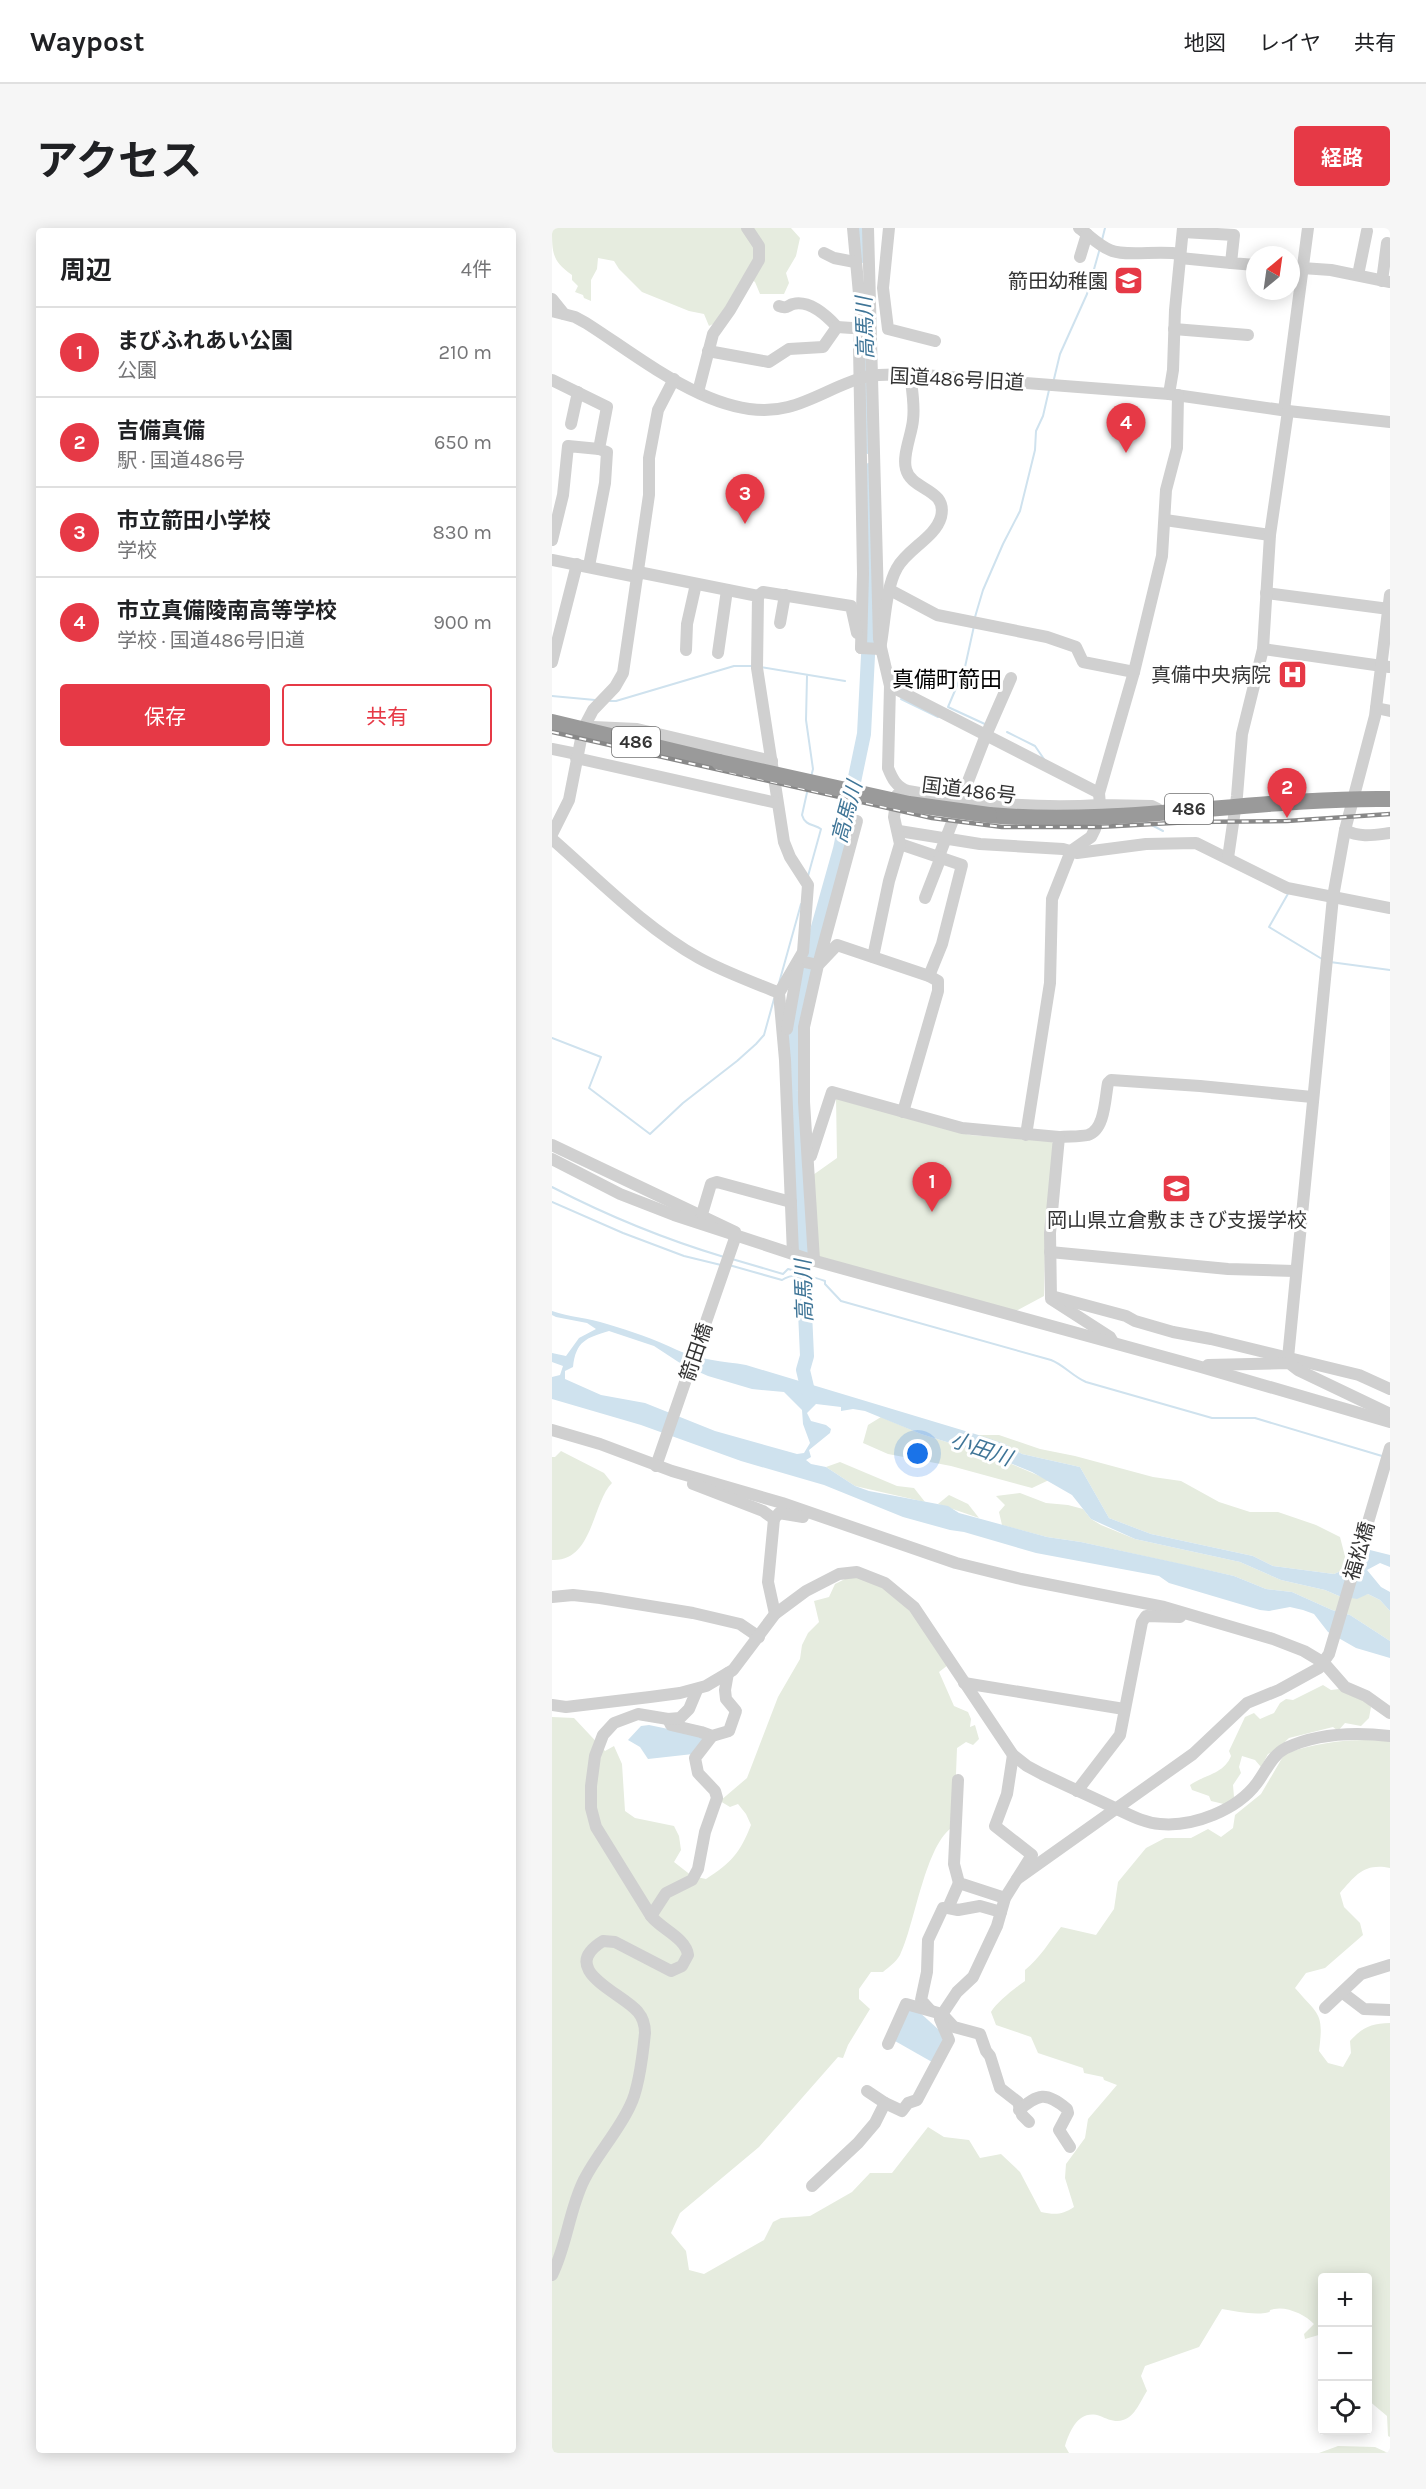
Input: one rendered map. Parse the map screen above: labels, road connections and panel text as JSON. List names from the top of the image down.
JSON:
{
  "streets": {
    "highway": ["486", "国道486号"],
    "street": ["国道486号旧道", "箭田橋", "福松橋"]
  },
  "districts": ["真備町箭田"],
  "water": ["高馬川", "小田川"],
  "places": {
    "school or university": ["箭田幼稚園", "岡山県立倉敷まきび支援学校"],
    "hospital": ["真備中央病院"]
  },
  "north": "top right",
  "page": {
    "header": "Waypost",
    "nav": ["地図", "レイヤ", "共有"],
    "title": "アクセス",
    "buttons": [
      "経路",
      ["保存", "共有"]
    ],
    "heading": ["周辺", "4件"],
    "list": [
      {
        "mark": "1",
        "name": "まびふれあい公園",
        "note": "公園",
        "value": "210 m"
      },
      {
        "mark": "2",
        "name": "吉備真備",
        "note": "駅 · 国道486号",
        "value": "650 m"
      },
      {
        "mark": "3",
        "name": "市立箭田小学校",
        "note": "学校",
        "value": "830 m"
      },
      {
        "mark": "4",
        "name": "市立真備陵南高等学校",
        "note": "学校 · 国道486号旧道",
        "value": "900 m"
      }
    ],
    "pins": [
      "4",
      "3",
      "2",
      "1"
    ],
    "map_buttons": ["+", "−"]
  }
}
